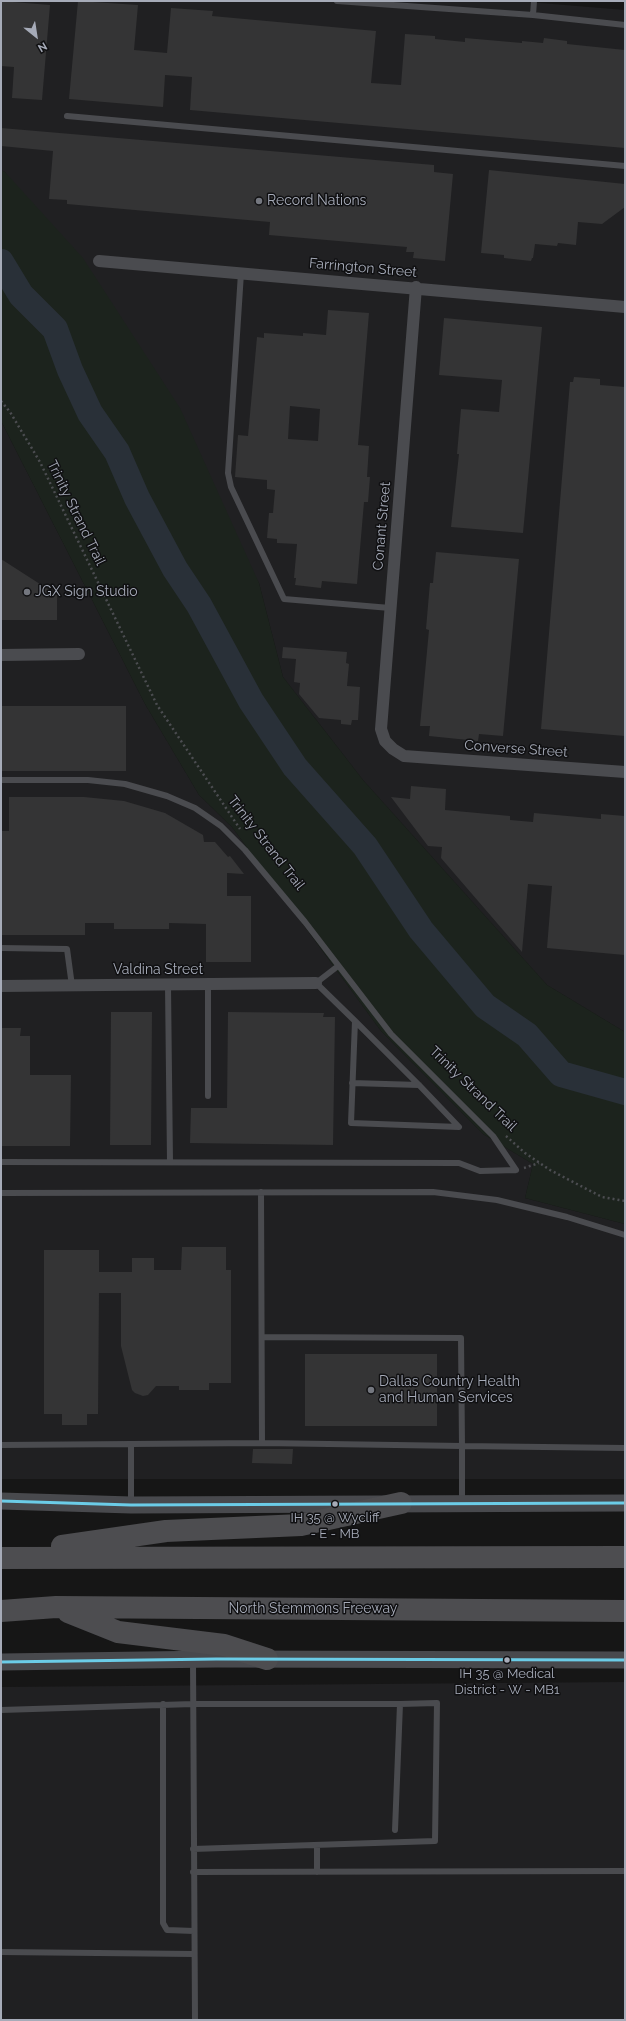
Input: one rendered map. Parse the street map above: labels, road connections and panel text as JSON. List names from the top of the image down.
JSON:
{
  "streets": {
    "highway": ["North Stemmons Freeway"],
    "street": [
      "Farrington Street",
      "Conant Street",
      "Converse Street",
      "Valdina Street"
    ],
    "path": ["Trinity Strand Trail"]
  },
  "crossings": [
    ["Farrington Street", "Conant Street"],
    ["Conant Street", "Converse Street"]
  ],
  "places": [
    "Record Nations",
    "JGX Sign Studio",
    "Dallas Country Health and Human Services",
    "IH 35 @ Wycliff - E - MB",
    "IH 35 @ Medical District - W - MB1"
  ],
  "north": "bottom right"
}
